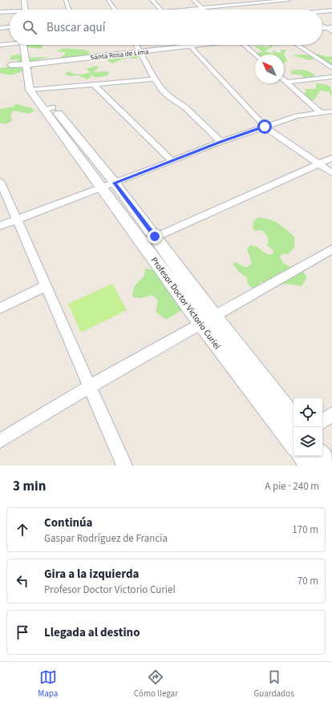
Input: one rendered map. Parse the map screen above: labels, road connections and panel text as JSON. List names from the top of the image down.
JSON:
{
  "streets": {
    "main road": ["Profesor Doctor Victorio Curiel"],
    "street": ["Santa Rosa de Lima"]
  },
  "crossings": [
    ["Santa Rosa de Lima", "Profesor Doctor Victorio Curiel"]
  ],
  "north": "top left",
  "page": {
    "search": "Buscar aquí",
    "heading": ["3 min", "A pie · 240 m"],
    "list": [
      ["Continúa", "Gaspar Rodríguez de Francia", "170 m"],
      ["Gira a la izquierda", "Profesor Doctor Victorio Curiel", "70 m"],
      "Llegada al destino"
    ],
    "nav": ["Mapa", "Cómo llegar", "Guardados"]
  }
}
